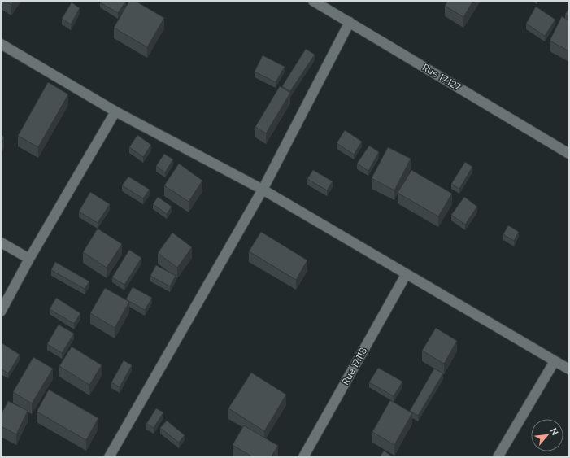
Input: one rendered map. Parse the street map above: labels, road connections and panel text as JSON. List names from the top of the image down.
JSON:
{
  "streets": {
    "street": ["Rue 17.127", "Rue 17.118"]
  },
  "north": "top right"
}
